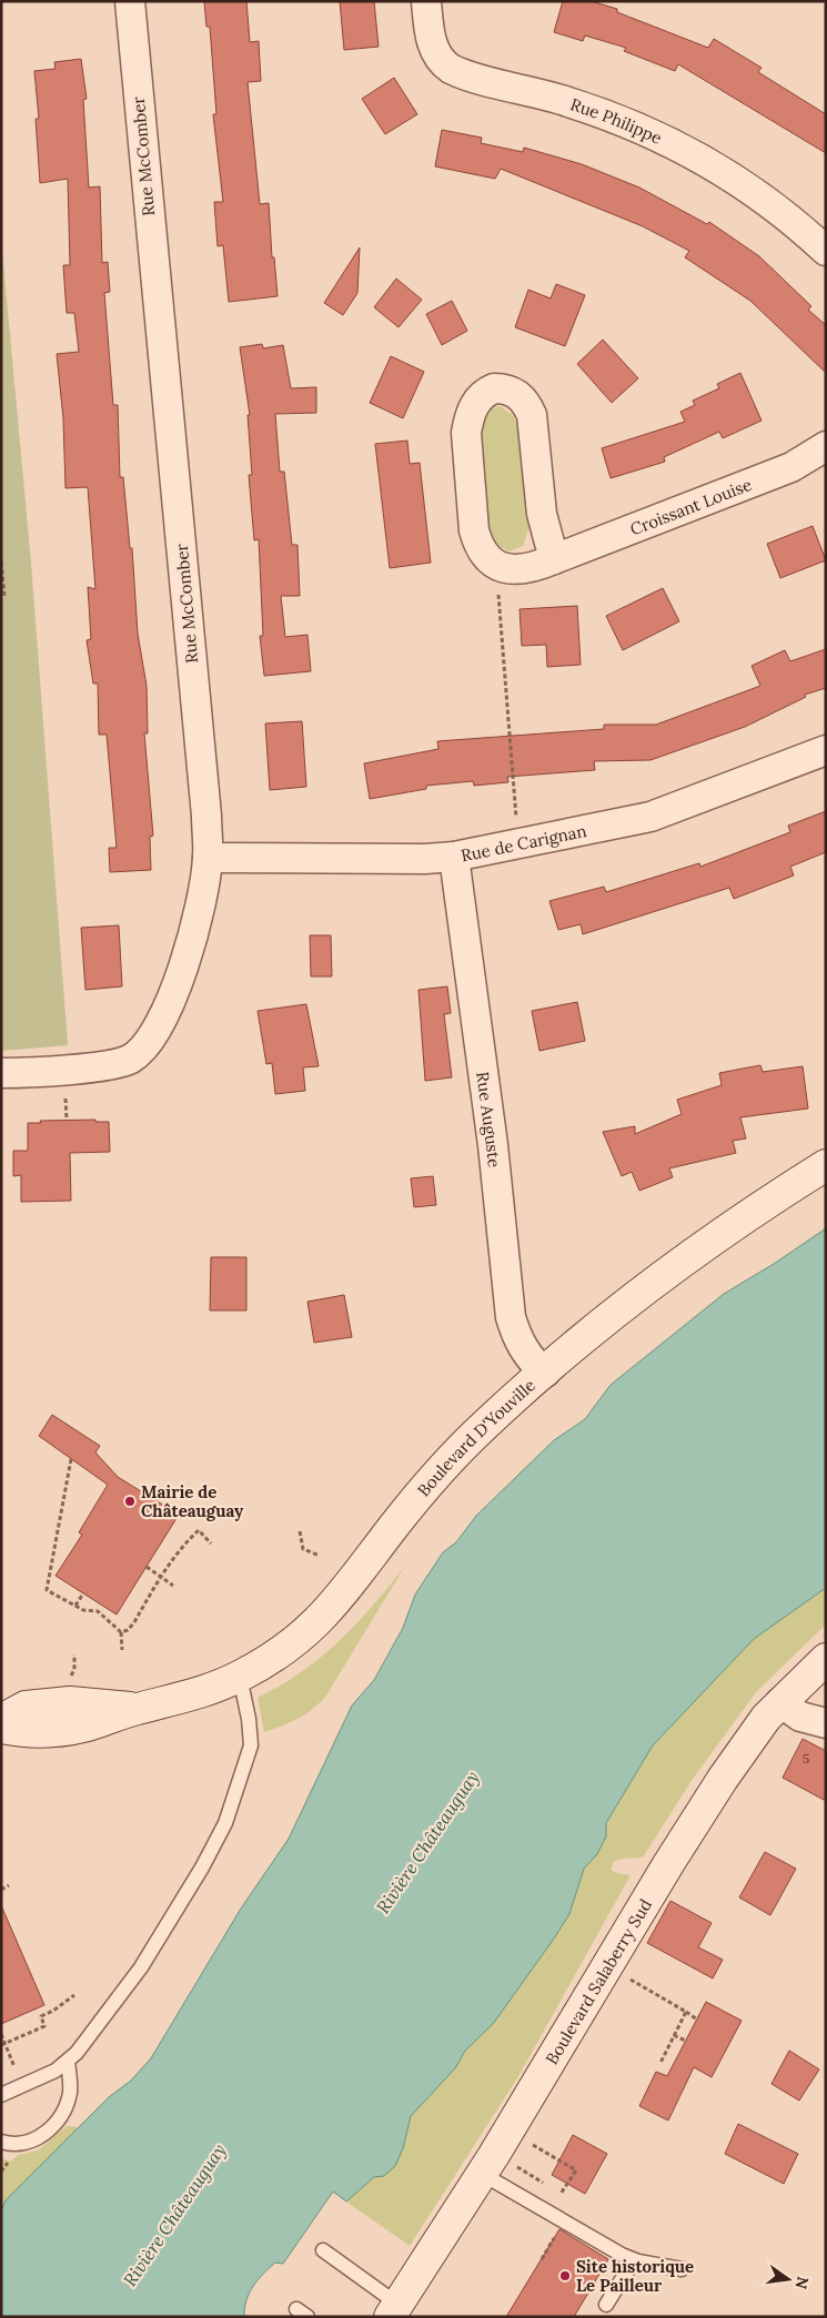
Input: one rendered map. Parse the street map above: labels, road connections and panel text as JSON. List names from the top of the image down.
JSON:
{
  "streets": {
    "street": [
      "Rue Philippe",
      "Rue McComber",
      "Croissant Louise",
      "Rue de Carignan",
      "Rue Auguste",
      "Boulevard D'Youville",
      "Boulevard Salaberry Sud"
    ]
  },
  "crossings": [
    ["Rue McComber", "Rue de Carignan"],
    ["Rue de Carignan", "Rue Auguste"],
    ["Rue Auguste", "Boulevard D'Youville"]
  ],
  "water": ["Rivière Châteauguay"],
  "places": ["Mairie de Châteauguay", "Site historique Le Pailleur"],
  "house_numbers": ["5"],
  "north": "right"
}
